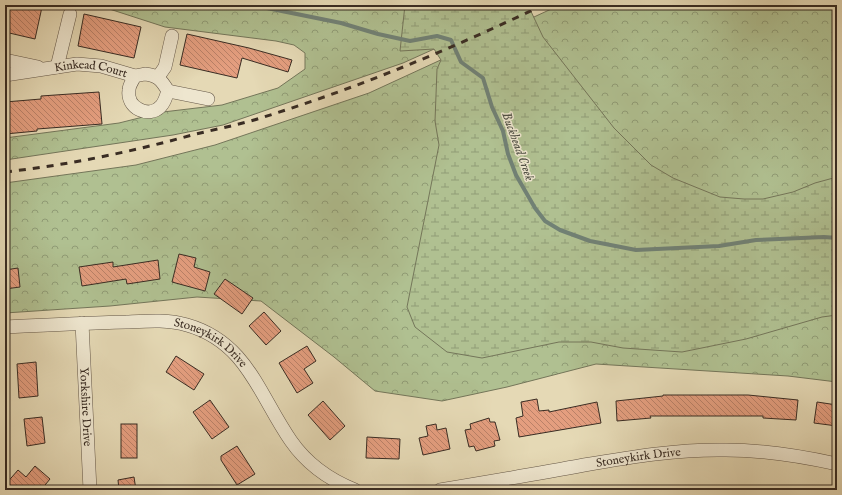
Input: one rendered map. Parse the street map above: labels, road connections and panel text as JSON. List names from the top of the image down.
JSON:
{
  "streets": {
    "street": ["Kinkead Court", "Stoneykirk Drive", "Yorkshire Drive"]
  },
  "crossings": [
    ["Stoneykirk Drive", "Yorkshire Drive"]
  ],
  "water": ["Buckhead Creek"]
}
